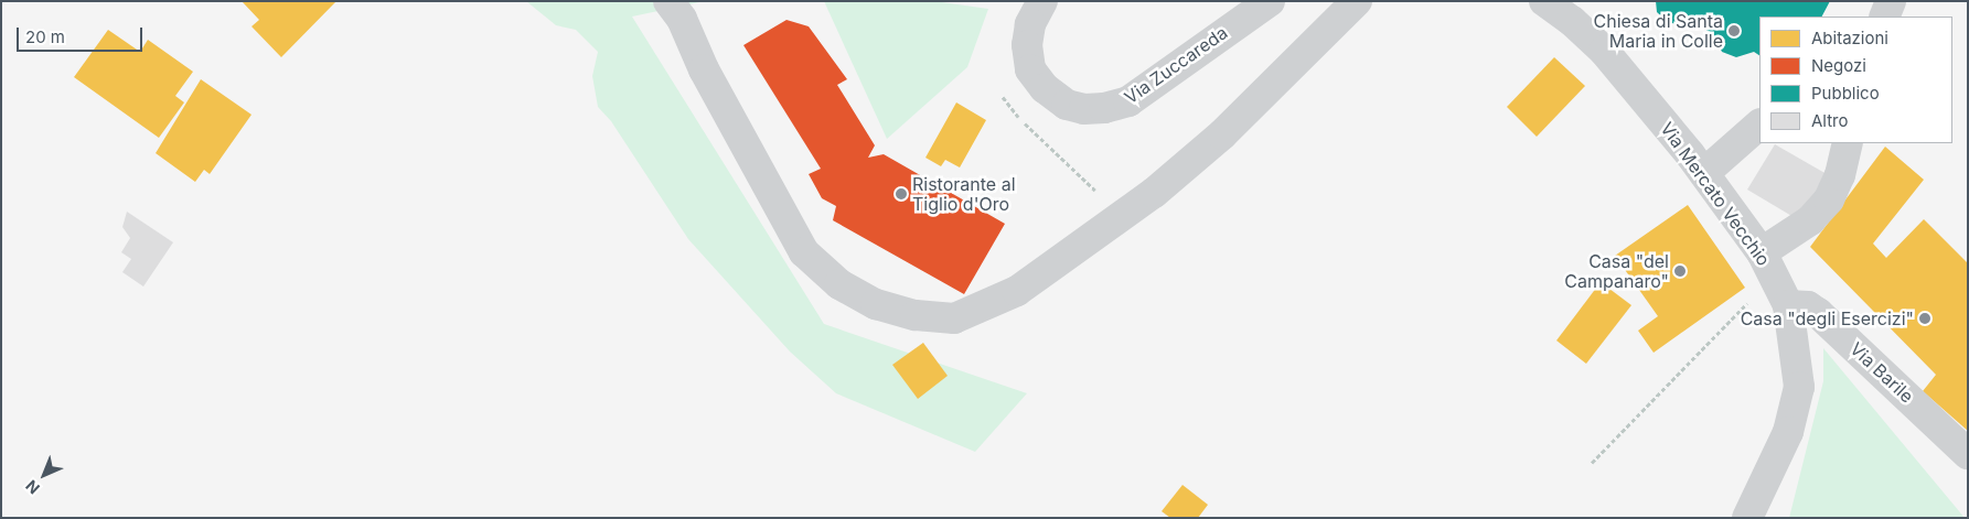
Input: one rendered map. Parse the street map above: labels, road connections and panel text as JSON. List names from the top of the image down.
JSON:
{
  "streets": {
    "street": ["Via Zuccareda", "Via Mercato Vecchio", "Via Barile"]
  },
  "crossings": [
    ["Via Mercato Vecchio", "Via Barile"]
  ],
  "places": [
    "Chiesa di Santa Maria in Colle",
    "Ristorante al Tiglio d'Oro",
    "Casa \"del Campanaro\"",
    "Casa \"degli Esercizi\""
  ],
  "legend": [
    "Abitazioni",
    "Negozi",
    "Pubblico",
    "Altro"
  ],
  "scale_bar": "20 m",
  "north": "bottom left"
}
